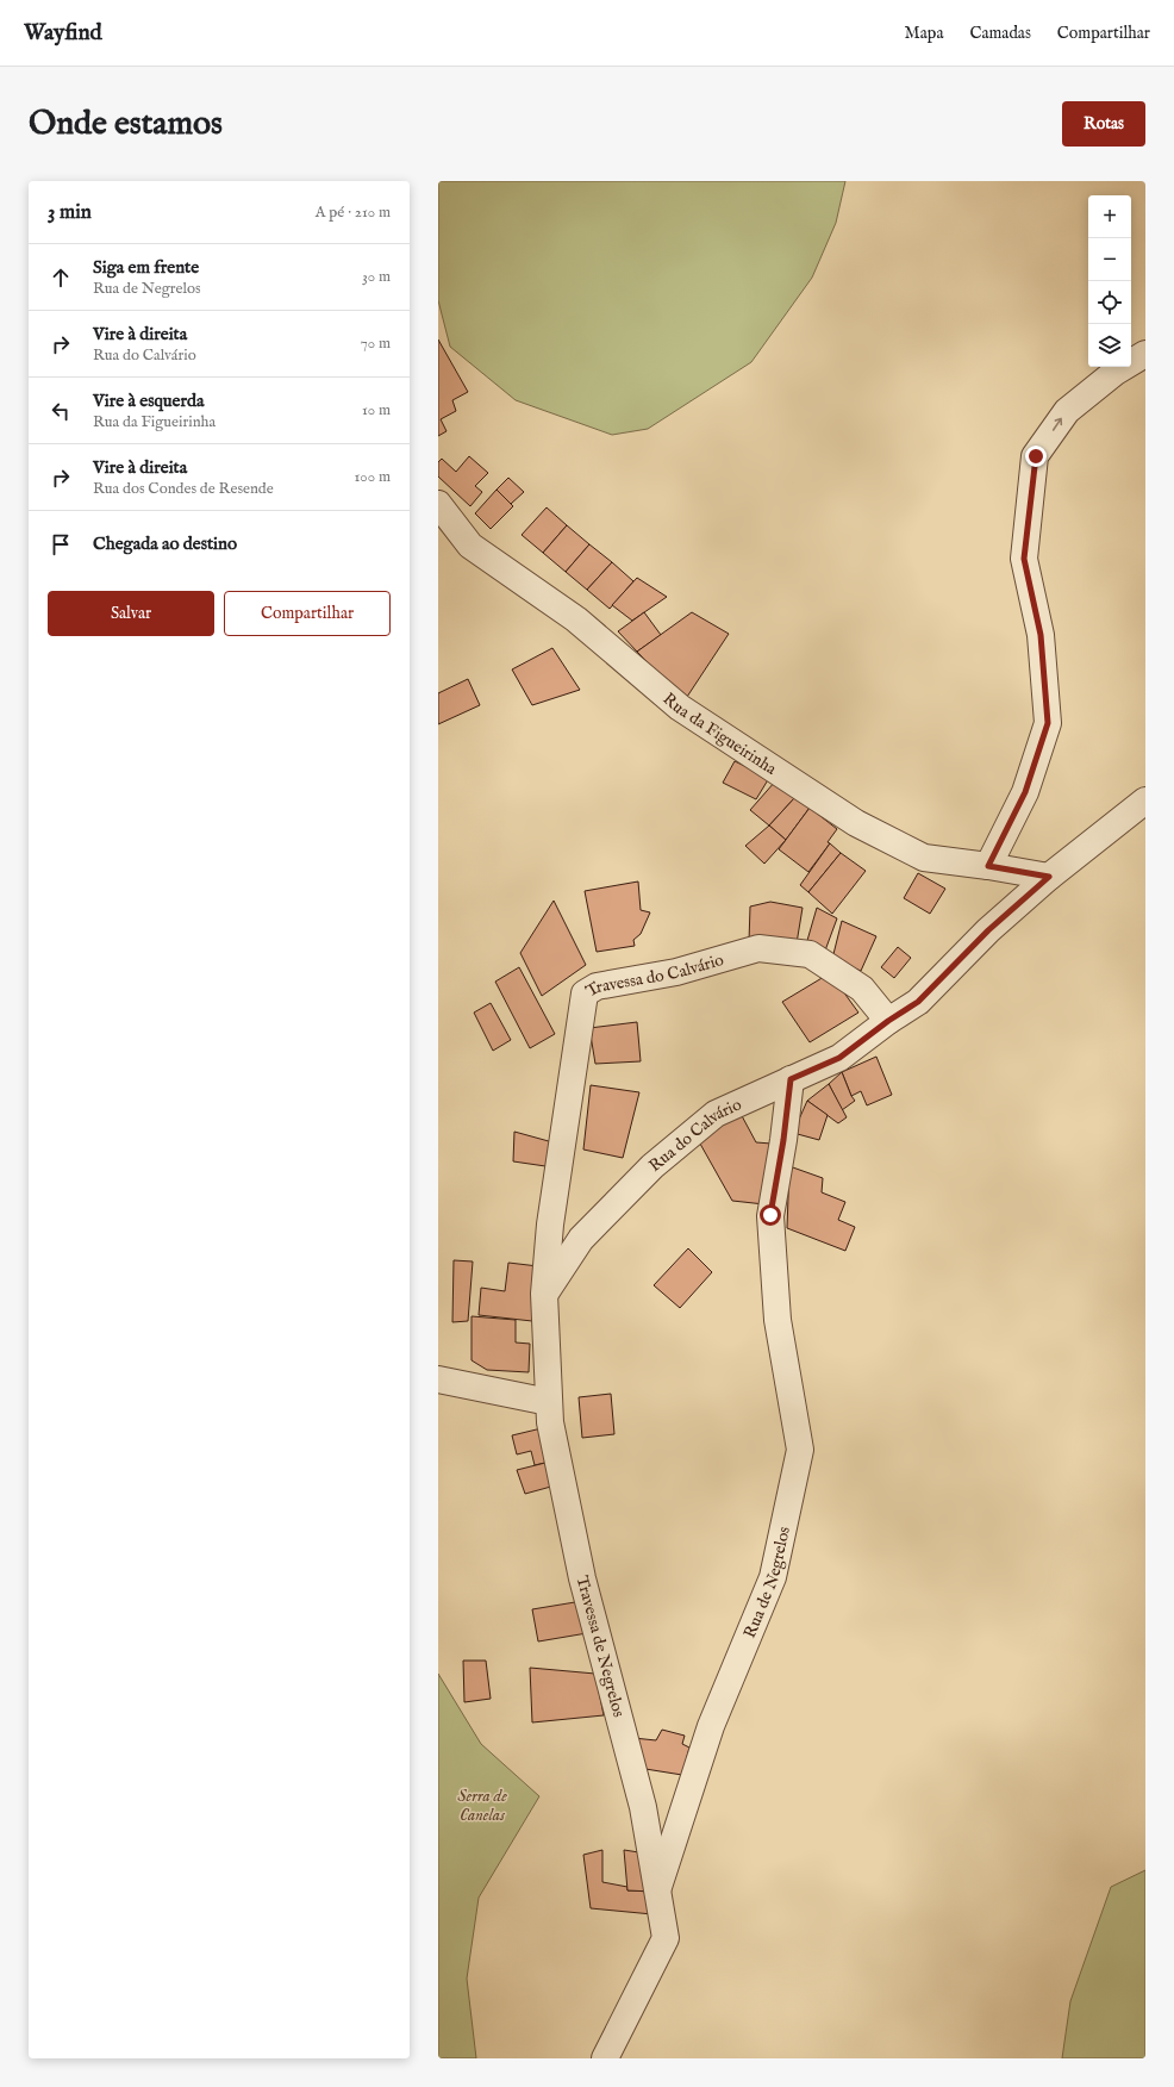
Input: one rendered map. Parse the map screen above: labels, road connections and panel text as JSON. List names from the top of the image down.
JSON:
{
  "streets": {
    "street": [
      "Rua da Figueirinha",
      "Travessa do Calvário",
      "Rua do Calvário",
      "Rua de Negrelos",
      "Travessa de Negrelos"
    ]
  },
  "crossings": [
    ["Rua da Figueirinha", "Rua do Calvário"],
    ["Travessa do Calvário", "Rua do Calvário"],
    ["Rua do Calvário", "Rua de Negrelos"],
    ["Rua de Negrelos", "Travessa de Negrelos"]
  ],
  "parks": ["Serra de Canelas"],
  "page": {
    "header": "Wayfind",
    "nav": ["Mapa", "Camadas", "Compartilhar"],
    "buttons": [
      "Rotas",
      ["Salvar", "Compartilhar"]
    ],
    "title": "Onde estamos",
    "heading": ["3 min", "A pé · 210 m"],
    "map_buttons": ["+", "−"],
    "list": [
      ["Siga em frente", "Rua de Negrelos", "30 m"],
      ["Vire à direita", "Rua do Calvário", "70 m"],
      ["Vire à esquerda", "Rua da Figueirinha", "10 m"],
      ["Vire à direita", "Rua dos Condes de Resende", "100 m"],
      "Chegada ao destino"
    ]
  }
}
